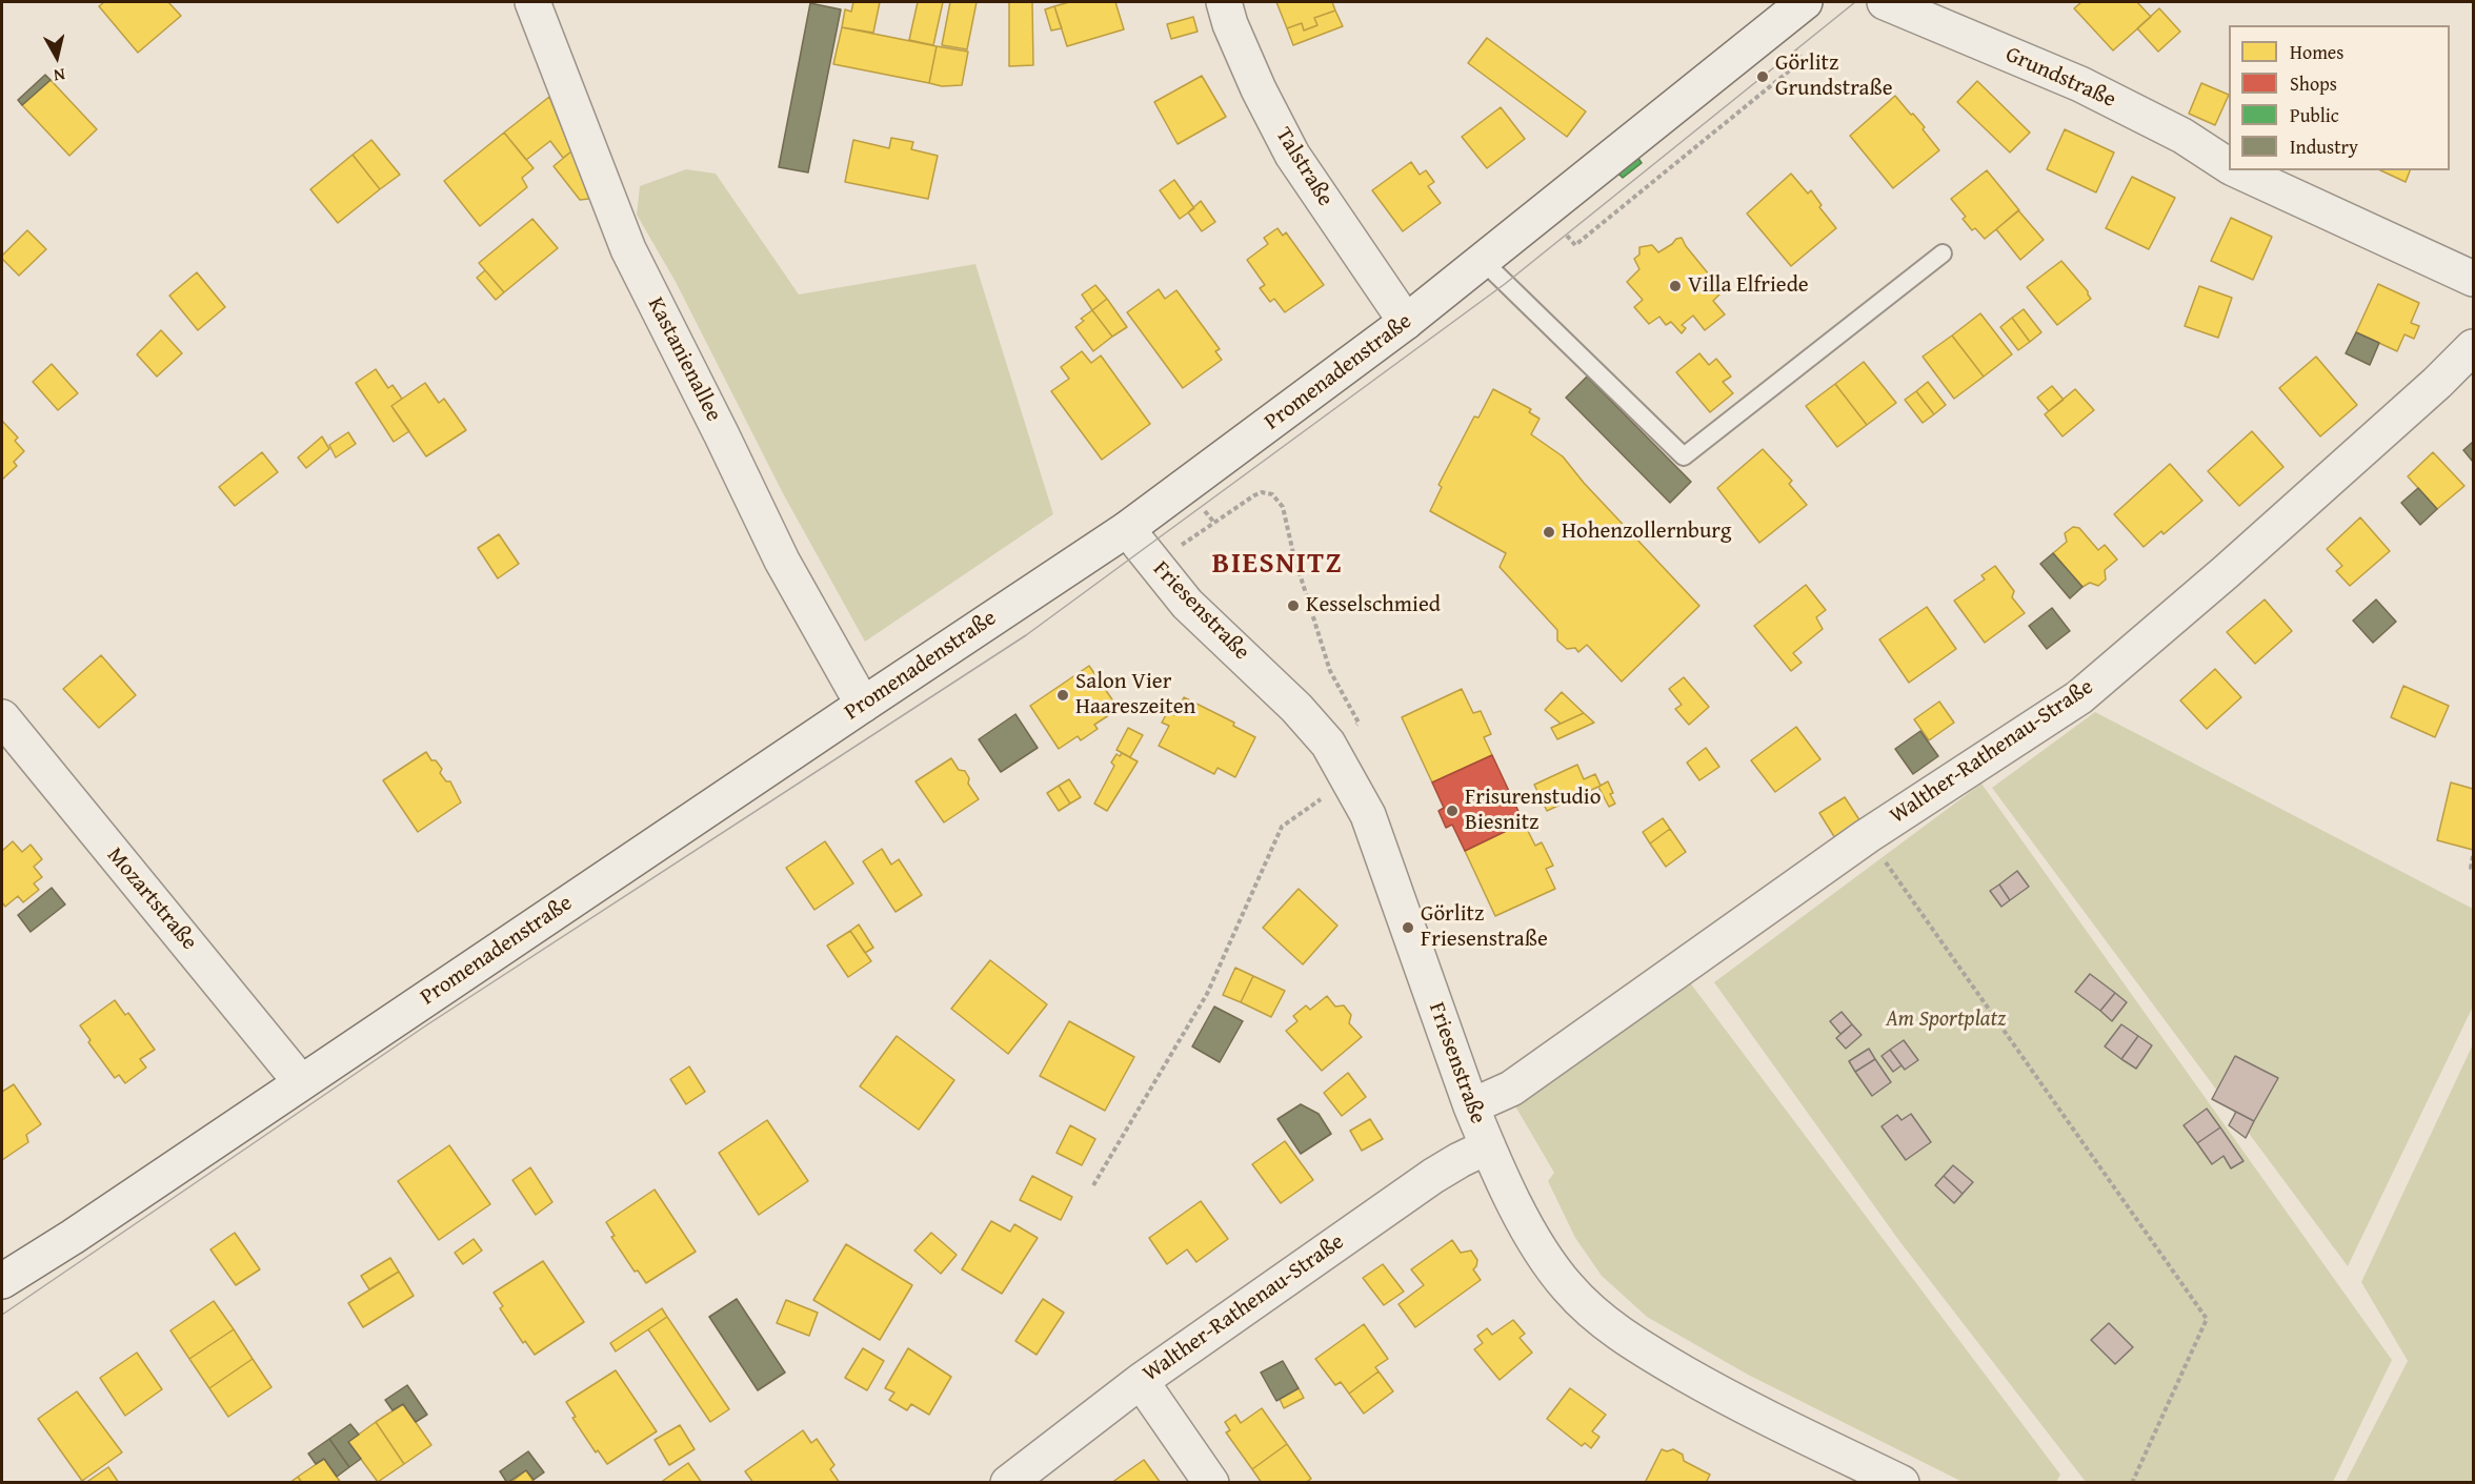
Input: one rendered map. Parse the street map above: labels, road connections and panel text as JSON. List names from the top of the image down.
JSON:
{
  "streets": {
    "street": [
      "Grundstraße",
      "Talstraße",
      "Kastanienallee",
      "Promenadenstraße",
      "Friesenstraße",
      "Walther-Rathenau-Straße",
      "Mozartstraße"
    ]
  },
  "crossings": [
    ["Talstraße", "Promenadenstraße"],
    ["Kastanienallee", "Promenadenstraße"],
    ["Promenadenstraße", "Friesenstraße"],
    ["Promenadenstraße", "Mozartstraße"],
    ["Friesenstraße", "Walther-Rathenau-Straße"]
  ],
  "districts": ["BIESNITZ"],
  "parks": ["Am Sportplatz"],
  "places": [
    "Görlitz Grundstraße",
    "Villa Elfriede",
    "Hohenzollernburg",
    "Kesselschmied",
    "Salon Vier Haareszeiten",
    "Frisurenstudio Biesnitz",
    "Görlitz Friesenstraße"
  ],
  "legend": [
    "Homes",
    "Shops",
    "Public",
    "Industry"
  ],
  "north": "bottom"
}
